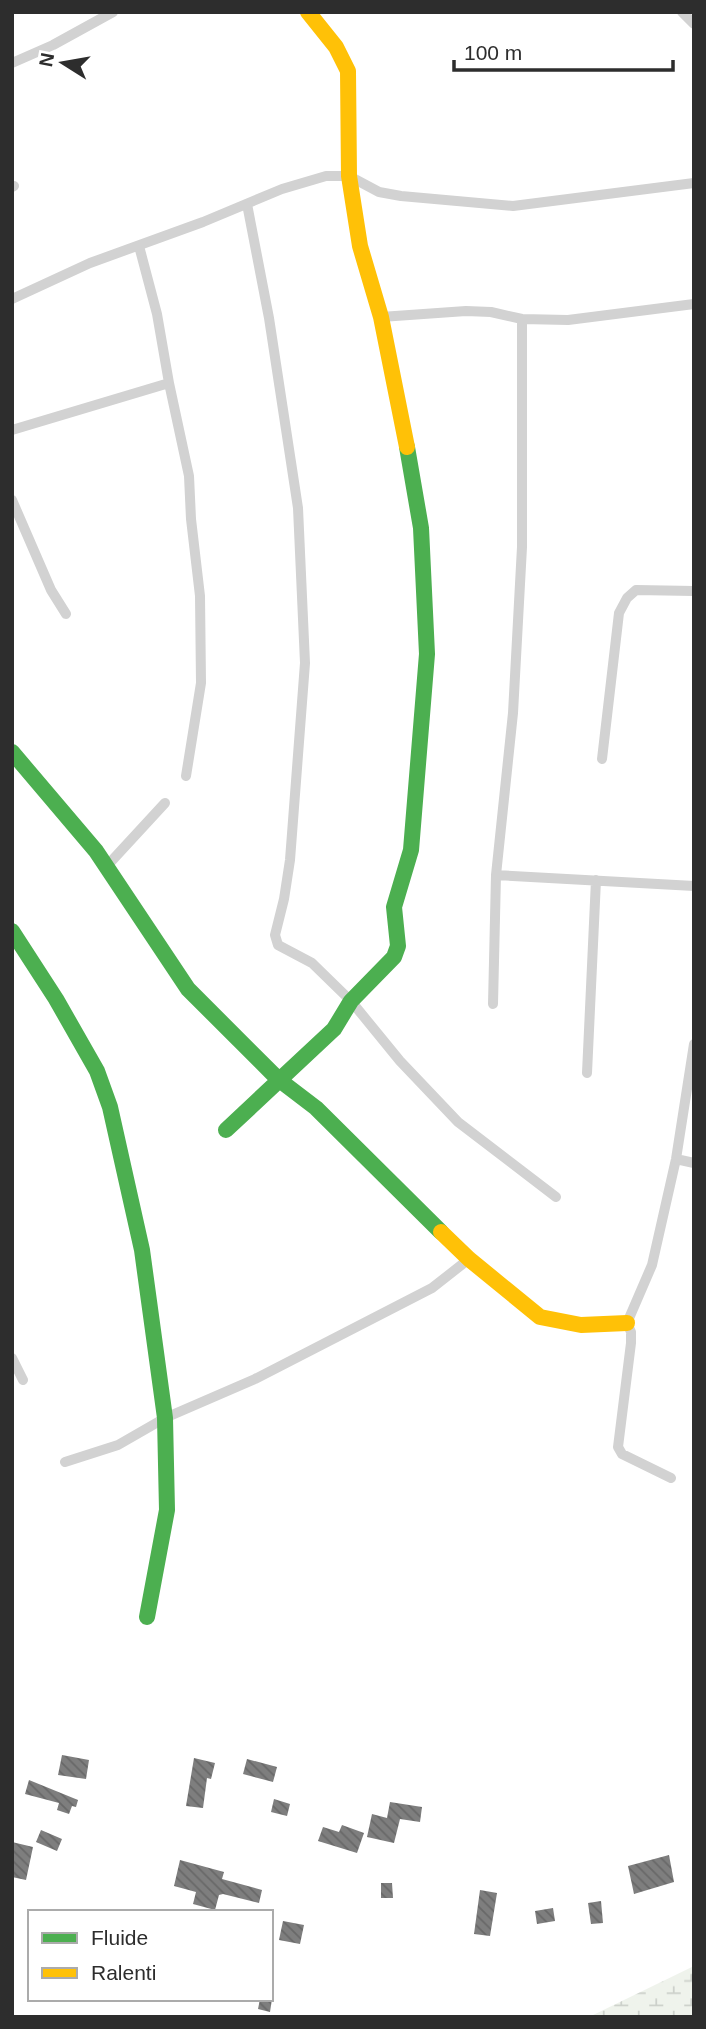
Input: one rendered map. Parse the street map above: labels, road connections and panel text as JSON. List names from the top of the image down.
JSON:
{
  "legend": ["Fluide", "Ralenti"],
  "scale_bar": "100 m",
  "north": "left"
}
